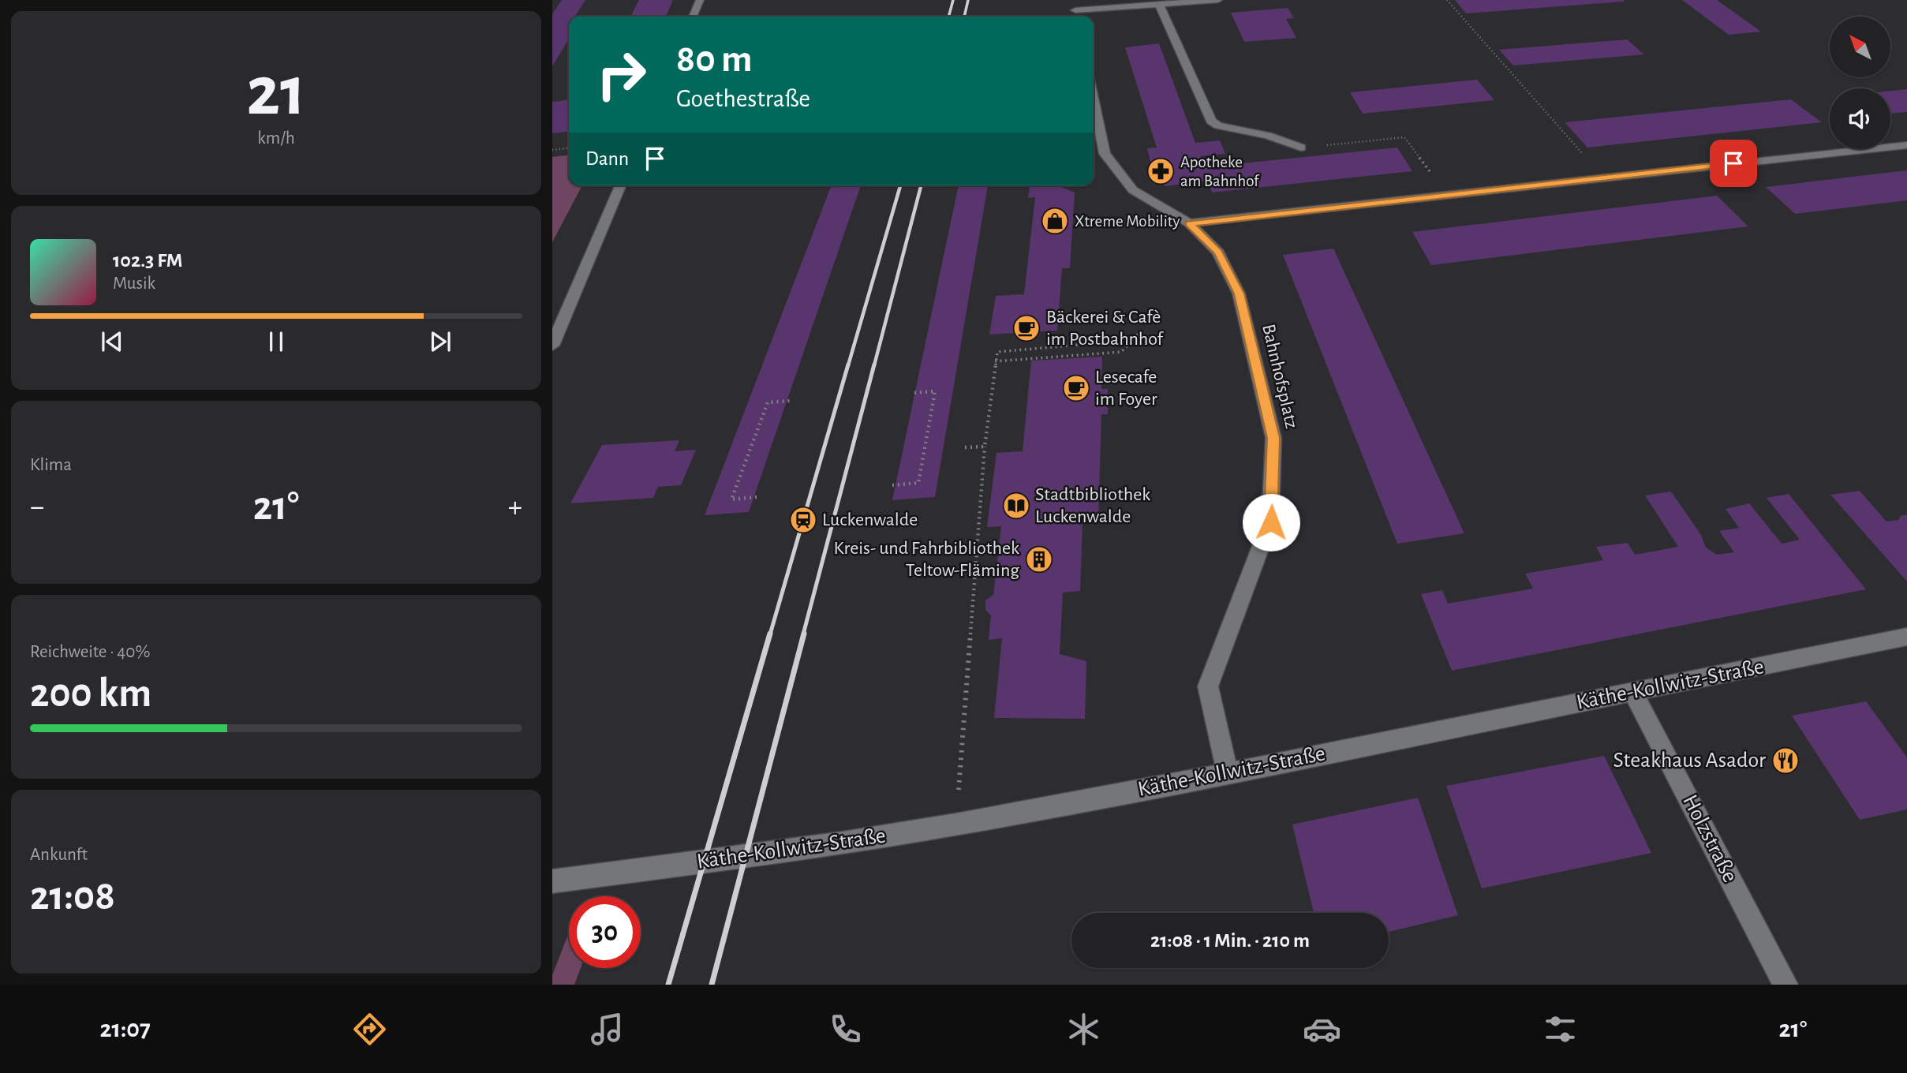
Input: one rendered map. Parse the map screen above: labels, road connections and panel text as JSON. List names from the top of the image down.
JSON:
{
  "streets": {
    "street": ["Bahnhofsplatz", "Käthe-Kollwitz-Straße", "Holzstraße"]
  },
  "crossings": [
    ["Bahnhofsplatz", "Käthe-Kollwitz-Straße"],
    ["Käthe-Kollwitz-Straße", "Holzstraße"]
  ],
  "places": {
    "pharmacy": ["Apotheke am Bahnhof"],
    "shop": ["Xtreme Mobility"],
    "cafe": ["Bäckerei & Cafè im Postbahnhof", "Lesecafe im Foyer"],
    "library": ["Stadtbibliothek Luckenwalde"],
    "station": ["Luckenwalde"],
    "building": ["Kreis- und Fahrbibliothek Teltow-Fläming"],
    "restaurant": ["Steakhaus Asador"]
  },
  "north": "top left",
  "page": {
    "tile": [
      ["21", "km/h"],
      "Klima",
      ["Reichweite · 40%", "200 km"],
      ["Ankunft", "21:08"]
    ],
    "turn": ["80 m", "Goethestraße"],
    "then": "Dann",
    "song": ["102.3 FM", "Musik"],
    "heat": ["−", "21°", "+"],
    "limit": "30",
    "trip": "21:08 · 1 Min. · 210 m",
    "tabs": ["21:07", "21°"]
  }
}
